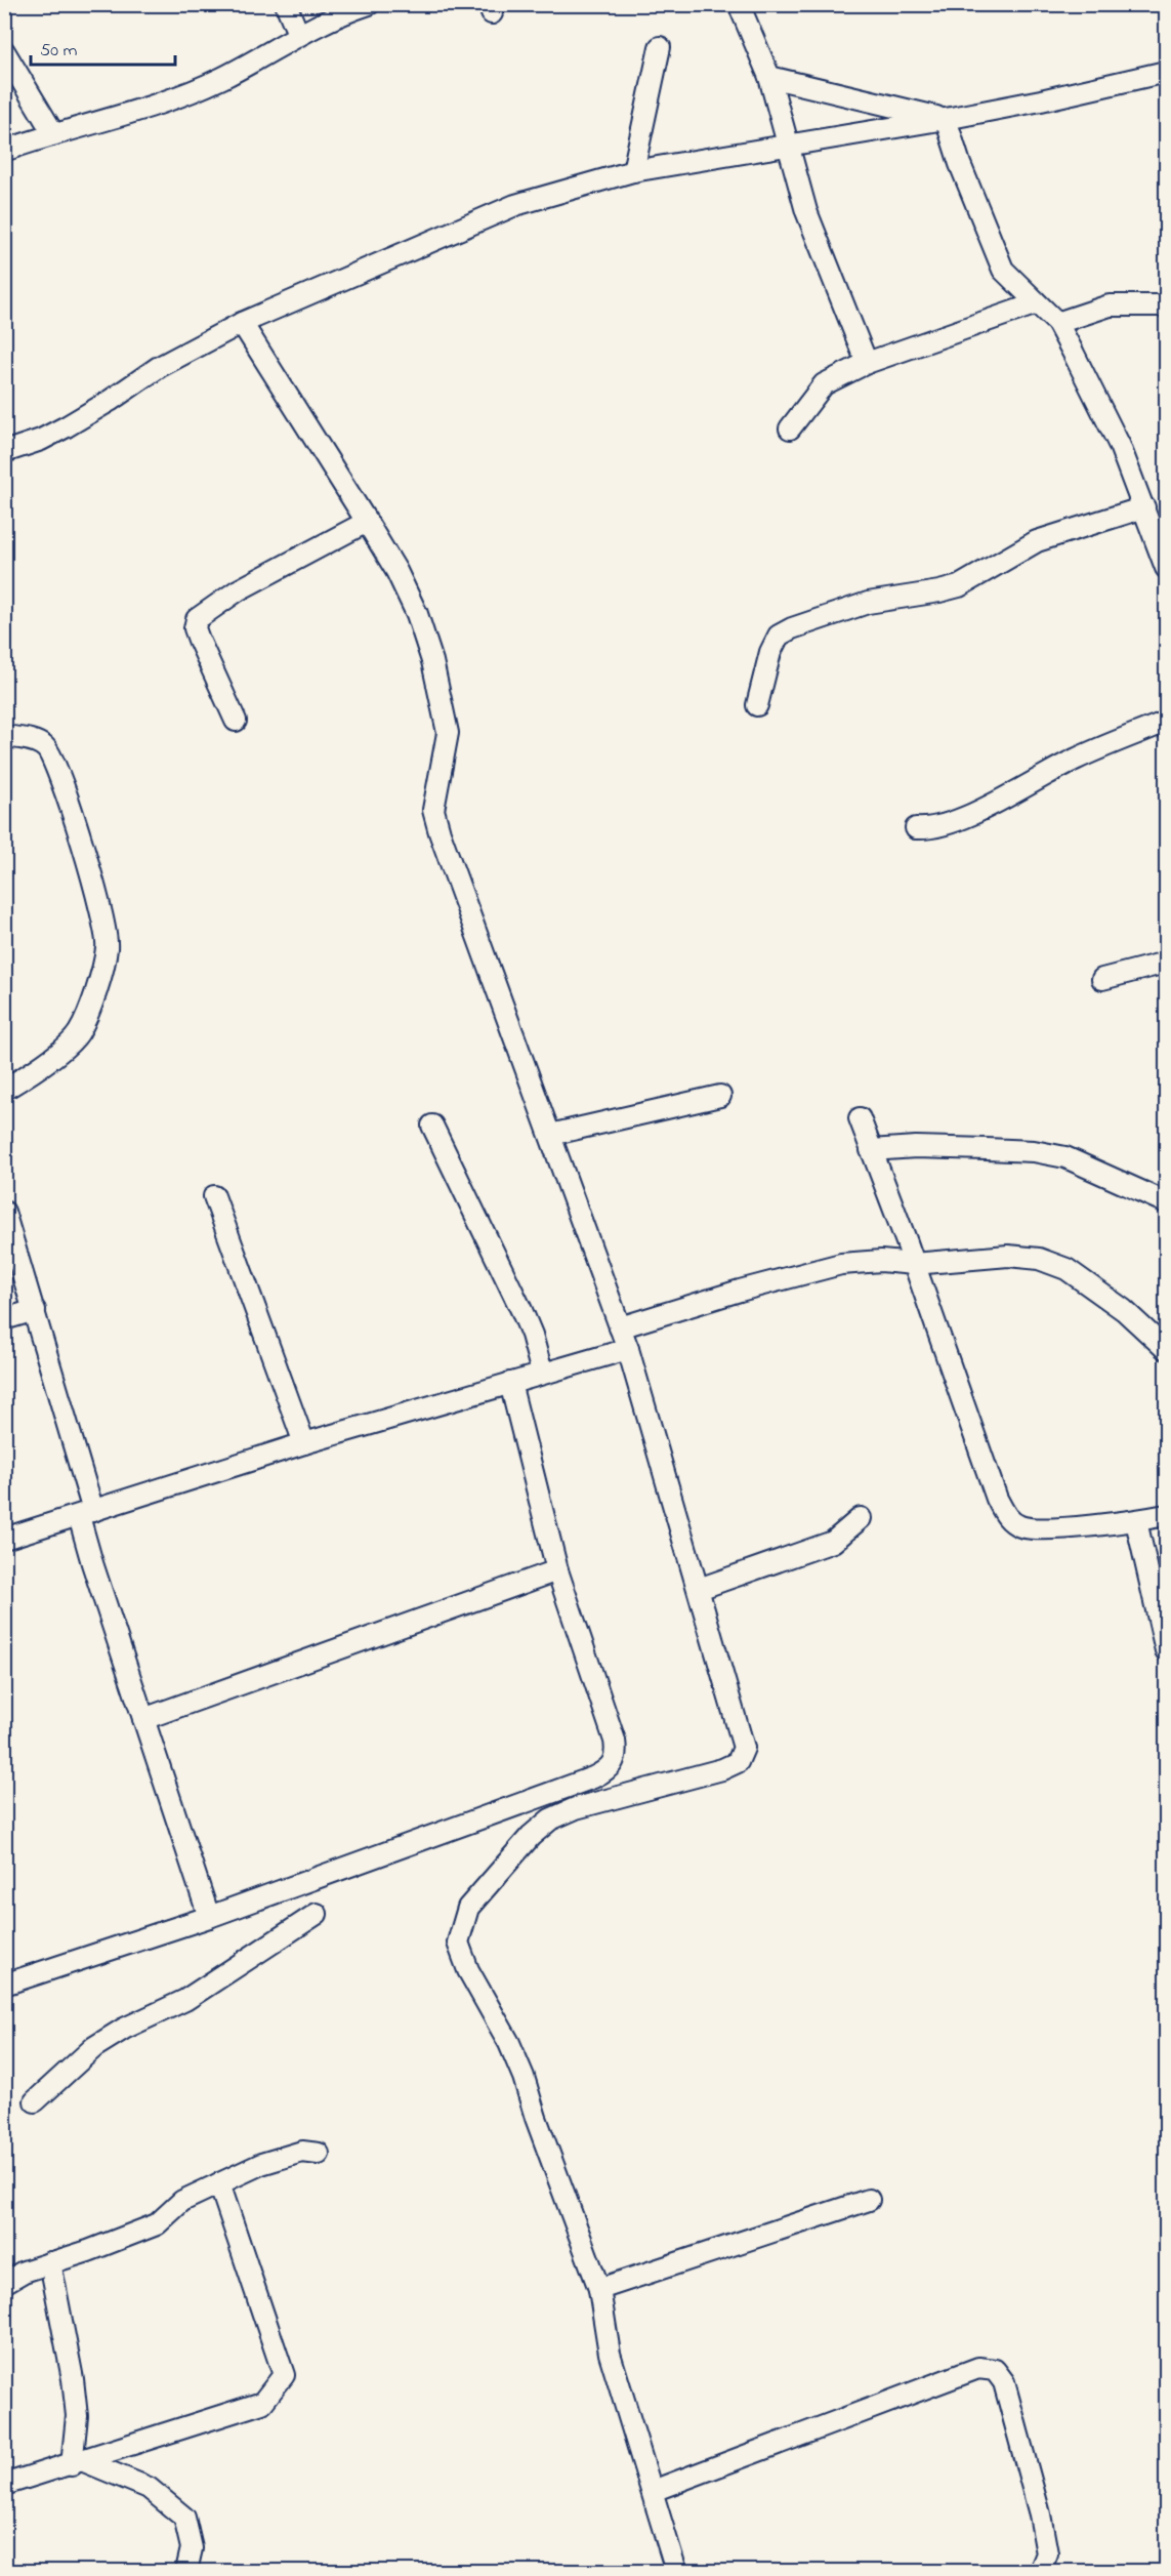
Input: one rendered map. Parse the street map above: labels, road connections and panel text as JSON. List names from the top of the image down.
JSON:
{
  "scale_bar": "50 m"
}
